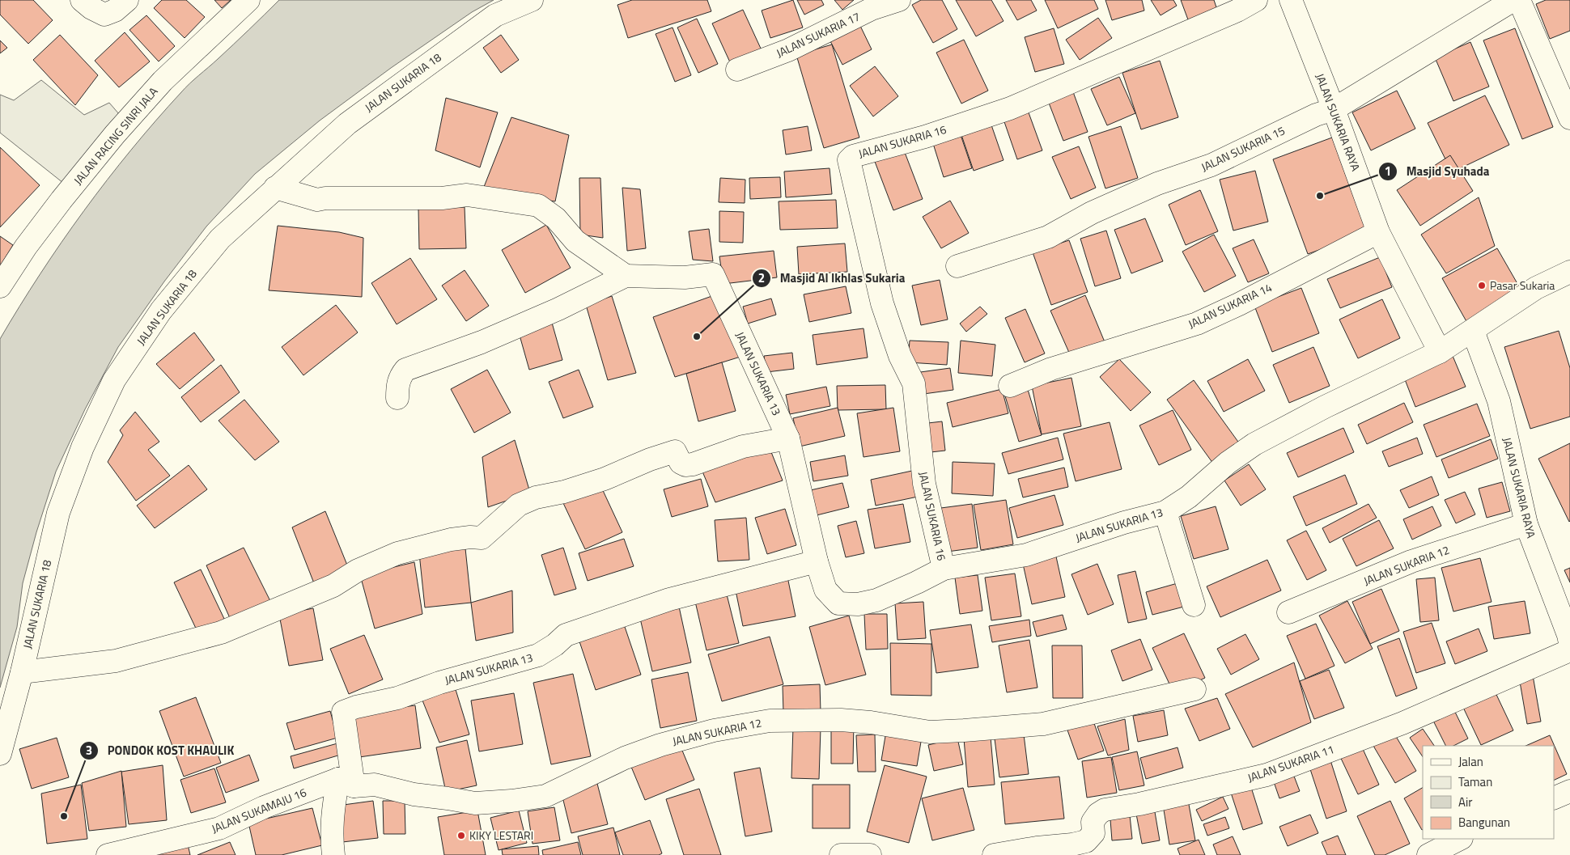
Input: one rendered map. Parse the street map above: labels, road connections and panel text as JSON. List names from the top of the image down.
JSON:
{
  "streets": {
    "street": [
      "JALAN SUKARIA 17",
      "JALAN SUKARIA 18",
      "JALAN SUKARIA RAYA",
      "JALAN RACING SINRI JALA",
      "JALAN SUKARIA 16",
      "JALAN SUKARIA 15",
      "JALAN SUKARIA 14",
      "JALAN SUKARIA 13",
      "JALAN SUKARIA 12",
      "JALAN SUKARIA 11",
      "JALAN SUKAMAJU 16"
    ]
  },
  "crossings": [
    ["JALAN SUKARIA RAYA", "JALAN SUKARIA 15"],
    ["JALAN SUKARIA RAYA", "JALAN SUKARIA 14"],
    ["JALAN SUKARIA RAYA", "JALAN SUKARIA 13"],
    ["JALAN SUKARIA RAYA", "JALAN SUKARIA 12"],
    ["JALAN SUKARIA RAYA", "JALAN SUKARIA 11"],
    ["JALAN SUKARIA 16", "JALAN SUKARIA 13"],
    ["JALAN SUKARIA 13", "JALAN SUKARIA 12"],
    ["JALAN SUKARIA 13", "JALAN SUKAMAJU 16"],
    ["JALAN SUKARIA 12", "JALAN SUKAMAJU 16"]
  ],
  "places": [
    "Masjid Syuhada",
    "Pasar Sukaria",
    "Masjid Al Ikhlas Sukaria",
    "PONDOK KOST KHAULIK",
    "KIKY LESTARI"
  ],
  "legend": [
    "Jalan",
    "Taman",
    "Air",
    "Bangunan"
  ]
}
